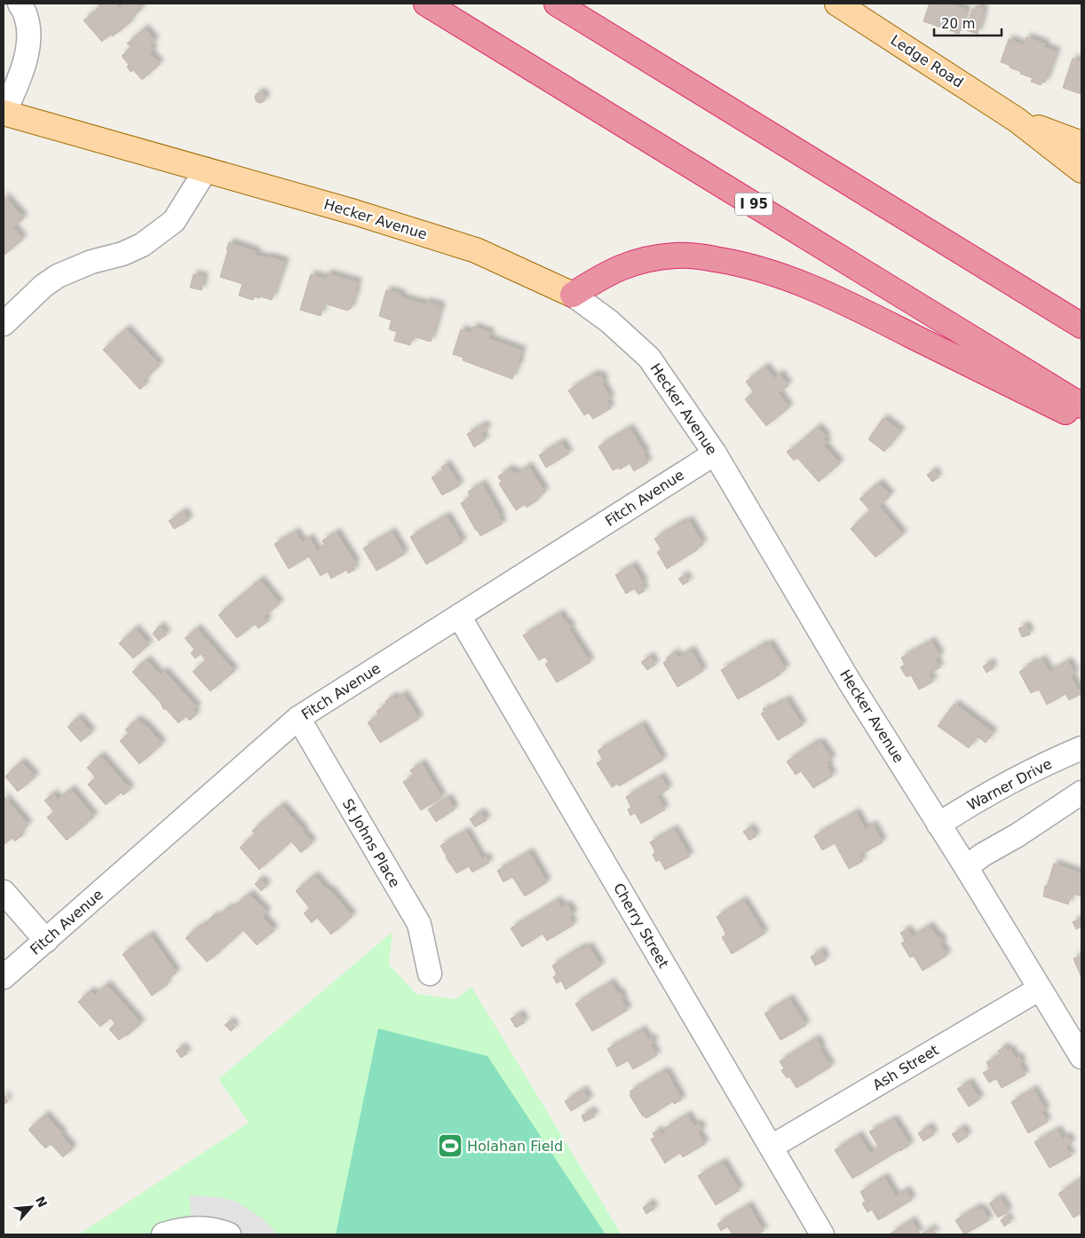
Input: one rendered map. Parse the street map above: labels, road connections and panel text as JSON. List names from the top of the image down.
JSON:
{
  "streets": {
    "highway": ["I 95"],
    "main road": ["Ledge Road", "Hecker Avenue"],
    "street": [
      "Fitch Avenue",
      "Warner Drive",
      "St Johns Place",
      "Cherry Street",
      "Ash Street"
    ]
  },
  "crossings": [
    ["Hecker Avenue", "Fitch Avenue"],
    ["Hecker Avenue", "Warner Drive"],
    ["Hecker Avenue", "Ash Street"],
    ["Fitch Avenue", "St Johns Place"],
    ["Fitch Avenue", "Cherry Street"],
    ["Cherry Street", "Ash Street"]
  ],
  "places": {
    "sports": ["Holahan Field"]
  },
  "scale_bar": "20 m",
  "north": "top right"
}
